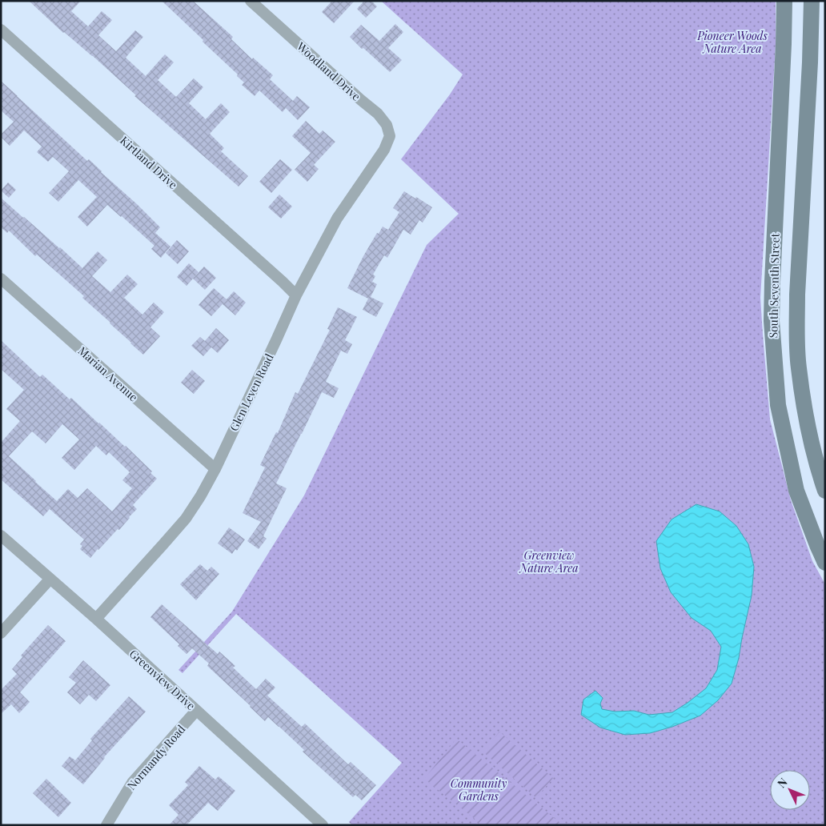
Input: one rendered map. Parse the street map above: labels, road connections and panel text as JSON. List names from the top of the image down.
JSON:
{
  "streets": {
    "street": [
      "Woodland Drive",
      "Kirtland Drive",
      "South Seventh Street",
      "Marian Avenue",
      "Glen Leven Road",
      "Greenview Drive",
      "Normandy Road"
    ]
  },
  "crossings": [
    ["Woodland Drive", "Glen Leven Road"],
    ["Kirtland Drive", "Glen Leven Road"],
    ["Marian Avenue", "Glen Leven Road"],
    ["Glen Leven Road", "Greenview Drive"],
    ["Greenview Drive", "Normandy Road"]
  ],
  "parks": ["Pioneer Woods Nature Area", "Greenview Nature Area", "Community Gardens"],
  "north": "top left"
}
